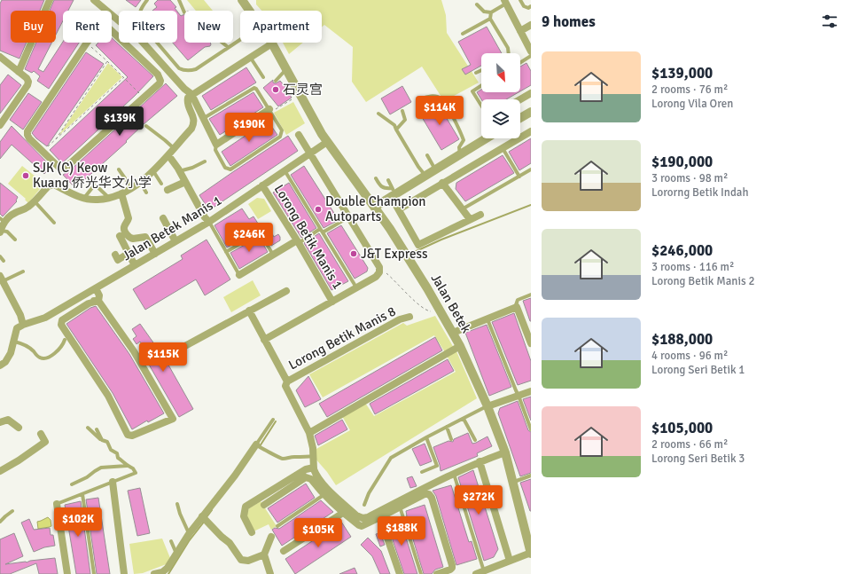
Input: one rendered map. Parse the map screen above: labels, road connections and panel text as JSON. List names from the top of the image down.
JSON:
{
  "streets": {
    "street": [
      "Jalan Betek Manis 1",
      "Lorong Betik Manis 1",
      "Jalan Betek",
      "Lorong Betik Manis 8"
    ]
  },
  "crossings": [
    ["Jalan Betek Manis 1", "Lorong Betik Manis 1"],
    ["Jalan Betek Manis 1", "Jalan Betek"]
  ],
  "places": [
    "石灵宫",
    "SJK (C) Keow Kuang 侨光华文小学",
    "Double Champion Autoparts",
    "J&T Express"
  ],
  "north": "bottom right",
  "page": {
    "heading": "9 homes",
    "chip": [
      "Buy",
      "Rent",
      "Filters",
      "New",
      "Apartment"
    ],
    "list": [
      {
        "name": "$139,000",
        "note": "2 rooms · 76 m² · Lorong Vila Oren"
      },
      {
        "name": "$190,000",
        "note": "3 rooms · 98 m² · Lororng Betik Indah"
      },
      {
        "name": "$246,000",
        "note": "3 rooms · 116 m² · Lorong Betik Manis 2"
      },
      {
        "name": "$188,000",
        "note": "4 rooms · 96 m² · Lorong Seri Betik 1"
      },
      {
        "name": "$105,000",
        "note": "2 rooms · 66 m² · Lorong Seri Betik 3"
      }
    ],
    "price": [
      "$114K",
      "$139K",
      "$190K",
      "$246K",
      "$115K",
      "$272K",
      "$102K",
      "$188K",
      "$105K"
    ]
  }
}
